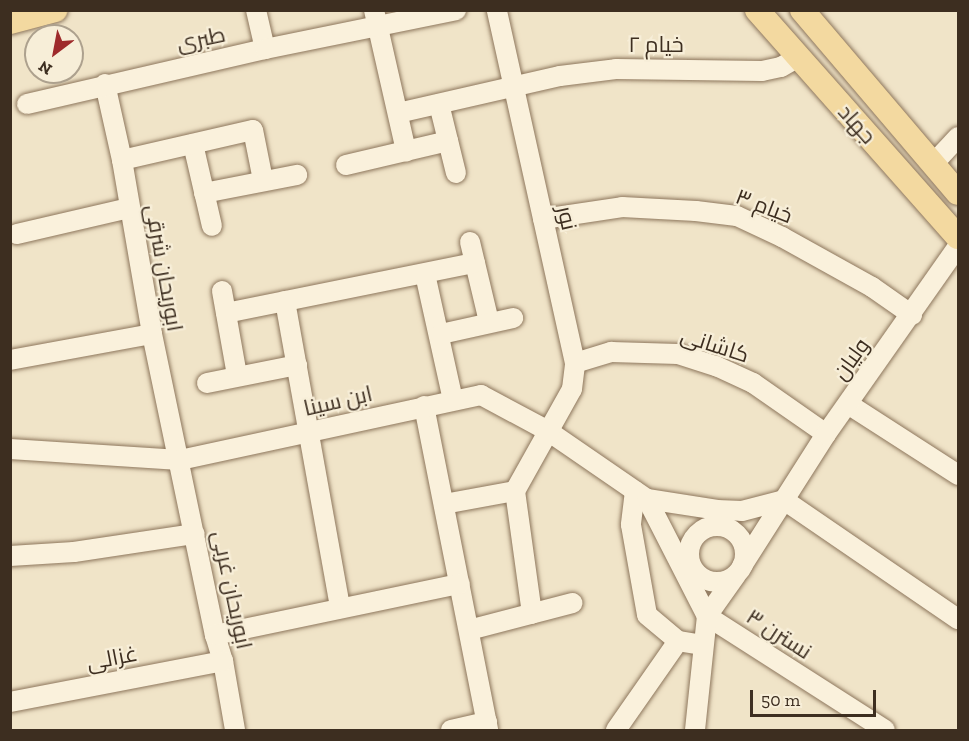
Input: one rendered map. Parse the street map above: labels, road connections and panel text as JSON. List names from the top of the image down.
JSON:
{
  "streets": {
    "main road": ["جهاد"],
    "street": [
      "طبری",
      "خیام ۲",
      "خیام ۳",
      "نور",
      "ابوریحان شرقی",
      "کاشانی",
      "ولیان",
      "ابن سینا",
      "ابوریحان غربی",
      "نسترن ۳",
      "غزالی"
    ]
  },
  "crossings": [
    ["طبری", "ابوریحان شرقی"],
    ["خیام ۲", "جهاد"],
    ["خیام ۲", "نور"],
    ["خیام ۳", "نور"],
    ["خیام ۳", "ولیان"],
    ["نور", "کاشانی"],
    ["نور", "ابن سینا"],
    ["ابوریحان شرقی", "ابن سینا"],
    ["ابوریحان شرقی", "ابوریحان غربی"],
    ["کاشانی", "ولیان"],
    ["ولیان", "نسترن ۳"],
    ["ابن سینا", "ابوریحان غربی"],
    ["ابوریحان غربی", "غزالی"]
  ],
  "scale_bar": "50 m",
  "north": "bottom left"
}
